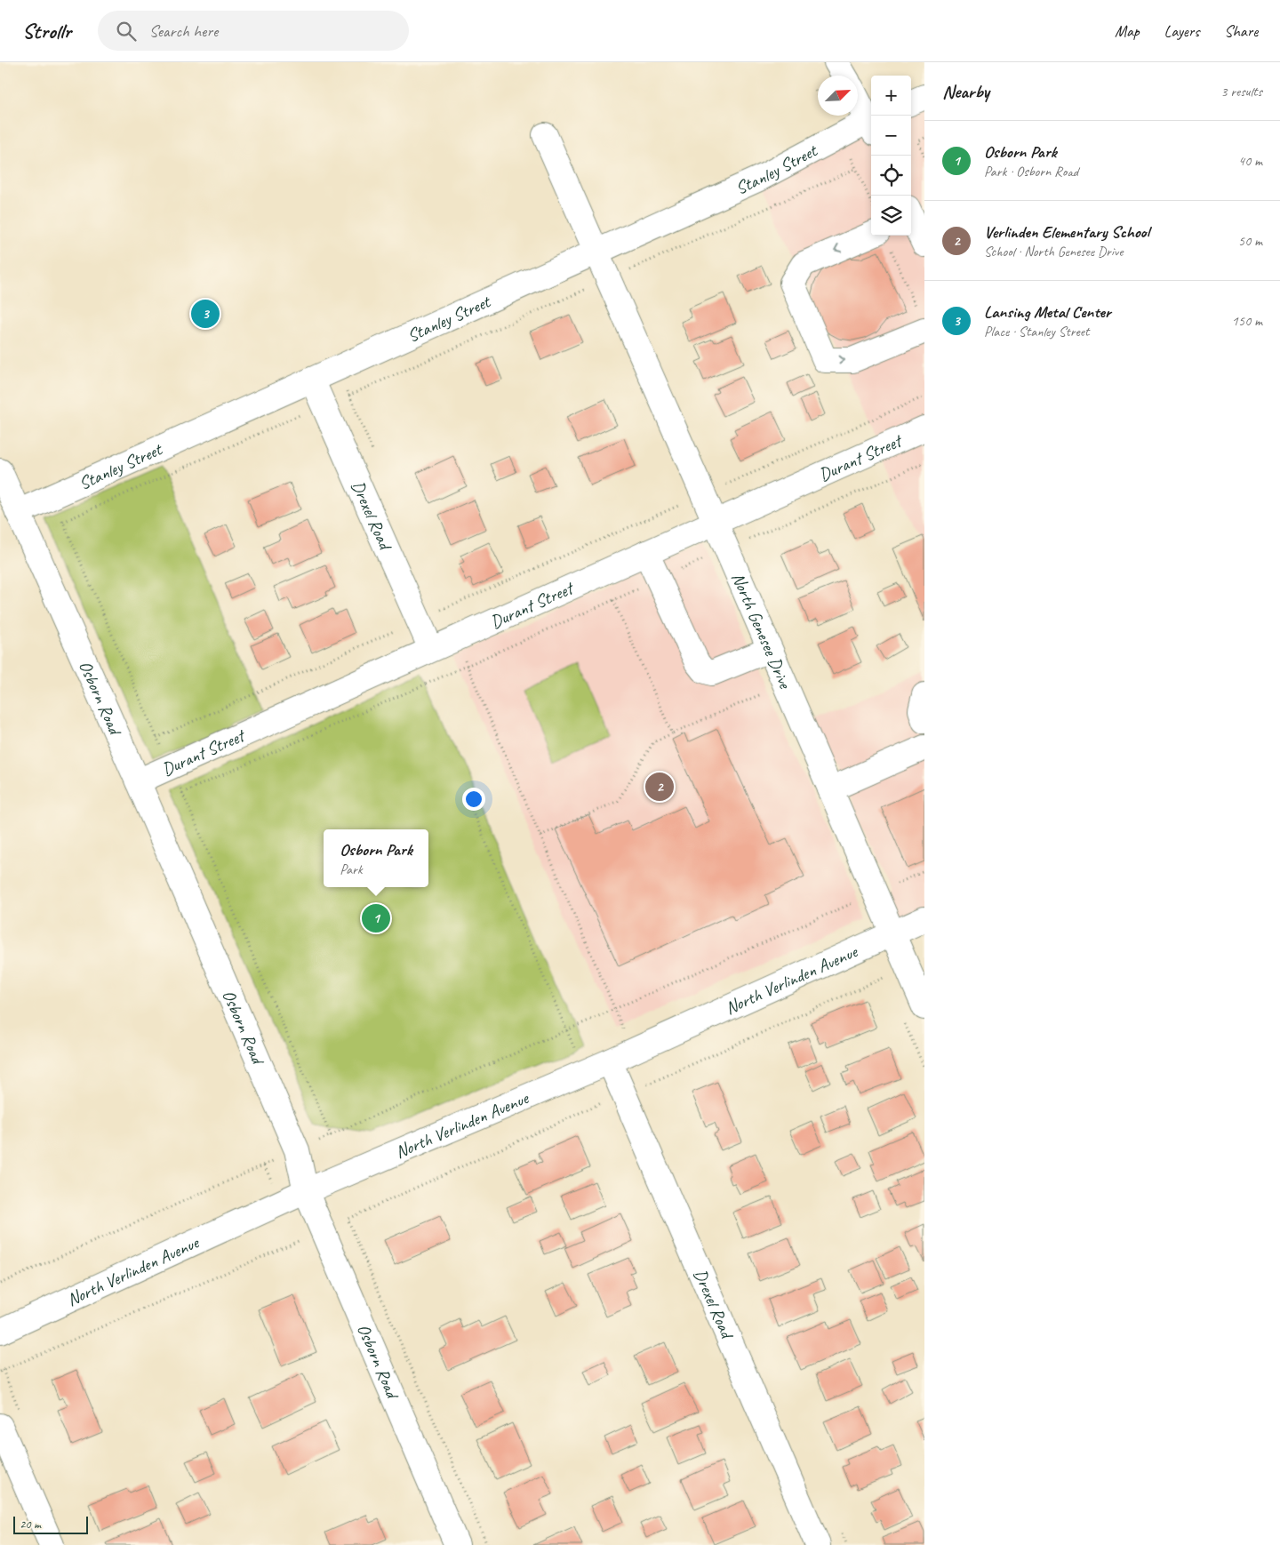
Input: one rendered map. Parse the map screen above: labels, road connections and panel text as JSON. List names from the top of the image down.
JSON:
{
  "streets": {
    "street": [
      "Stanley Street",
      "Durant Street",
      "Drexel Road",
      "North Genesee Drive",
      "Osborn Road",
      "North Verlinden Avenue"
    ]
  },
  "crossings": [
    ["Stanley Street", "Drexel Road"],
    ["Stanley Street", "North Genesee Drive"],
    ["Stanley Street", "Osborn Road"],
    ["Durant Street", "Drexel Road"],
    ["Durant Street", "North Genesee Drive"],
    ["Durant Street", "Osborn Road"],
    ["Drexel Road", "North Verlinden Avenue"],
    ["North Genesee Drive", "North Verlinden Avenue"],
    ["Osborn Road", "North Verlinden Avenue"]
  ],
  "scale_bar": "20 m",
  "north": "top right",
  "page": {
    "header": "Strollr",
    "search": "Search here",
    "nav": ["Map", "Layers", "Share"],
    "heading": ["Nearby", "3 results"],
    "map_buttons": ["+", "−"],
    "list": [
      {
        "mark": "1",
        "name": "Osborn Park",
        "note": "Park · Osborn Road",
        "value": "40 m"
      },
      {
        "mark": "2",
        "name": "Verlinden Elementary School",
        "note": "School · North Genesee Drive",
        "value": "50 m"
      },
      {
        "mark": "3",
        "name": "Lansing Metal Center",
        "note": "Place · Stanley Street",
        "value": "150 m"
      }
    ],
    "pins": ["3", "2", "1"],
    "popup": ["Osborn Park", "Park"],
    "scale": "20 m"
  }
}
